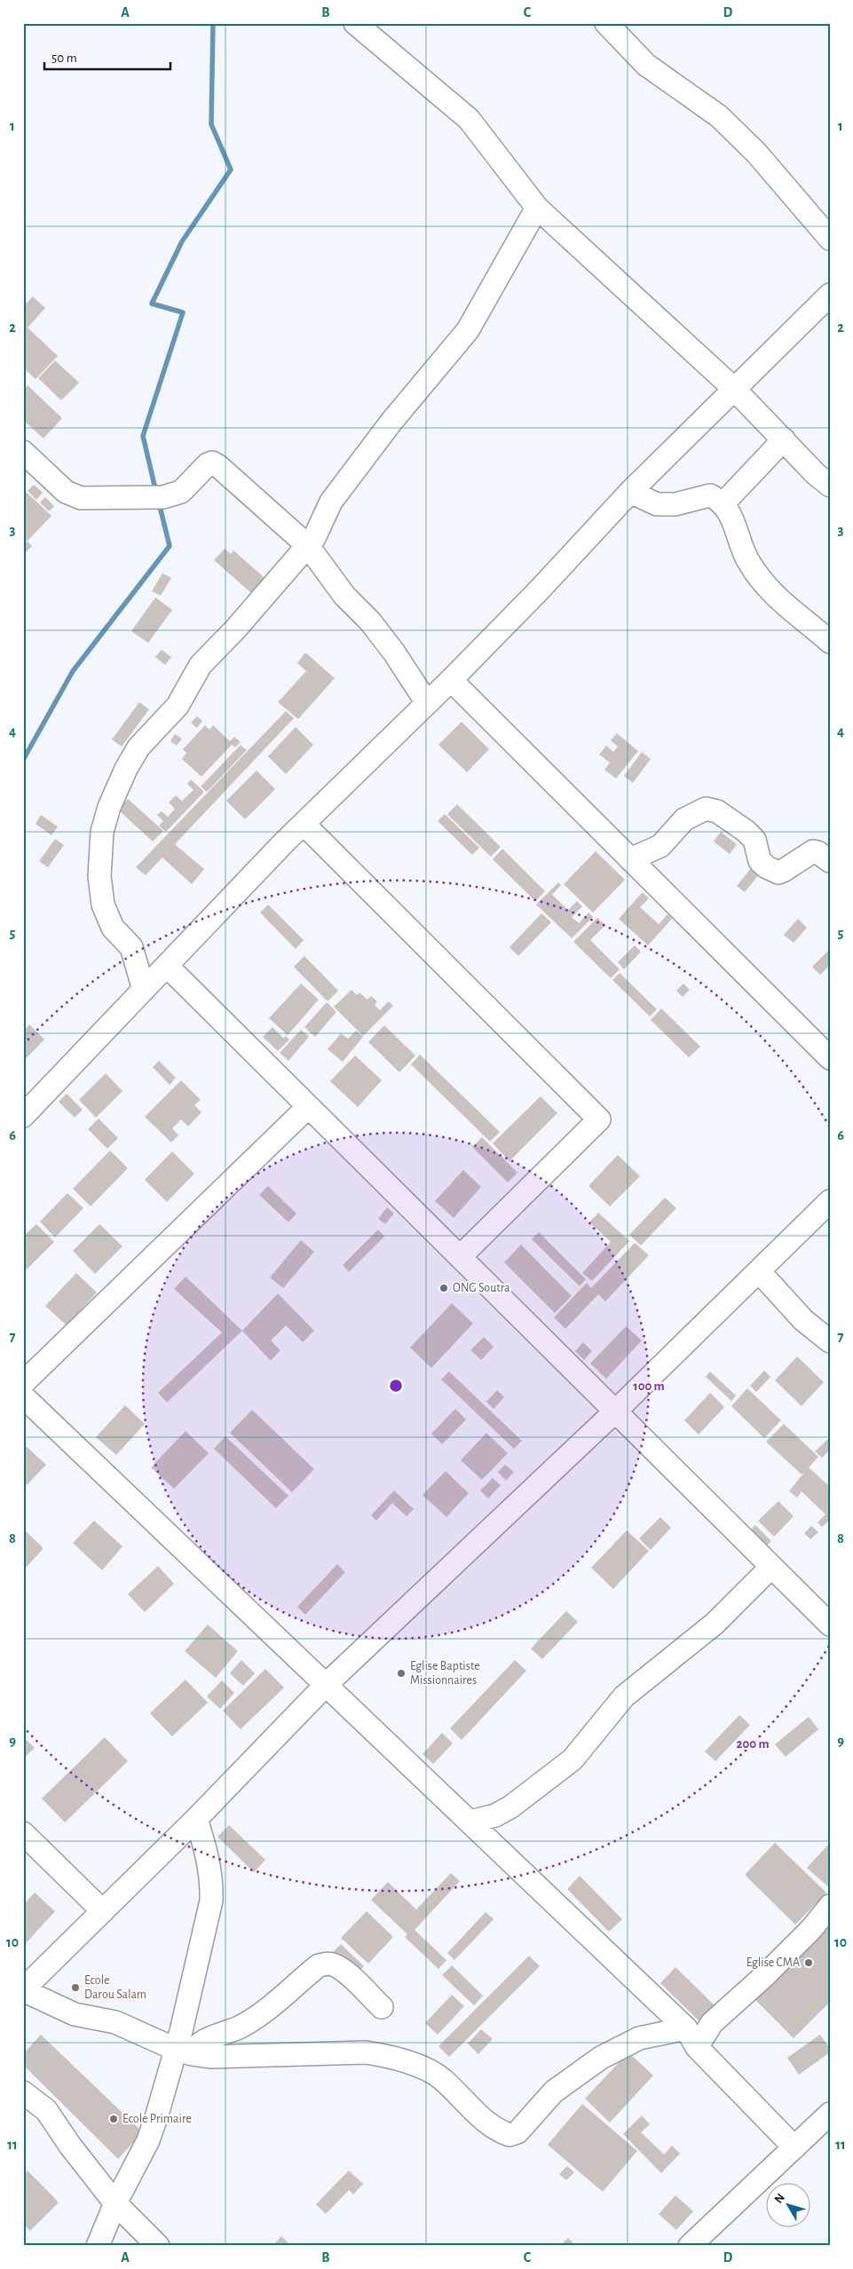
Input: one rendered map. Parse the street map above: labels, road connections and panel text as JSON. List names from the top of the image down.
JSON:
{
  "places": [
    "ONG Soutra",
    "Eglise Baptiste Missionnaires",
    "Eglise CMA",
    "Ecole Darou Salam",
    "Ecole Primaire"
  ],
  "scale_bar": "50 m",
  "north": "top left",
  "grid": {
    "columns": [
      "A",
      "B",
      "C",
      "D"
    ],
    "rows": [
      "1",
      "2",
      "3",
      "4",
      "5",
      "6",
      "7",
      "8",
      "9",
      "10",
      "11"
    ]
  },
  "rings": ["100 m", "200 m"]
}
